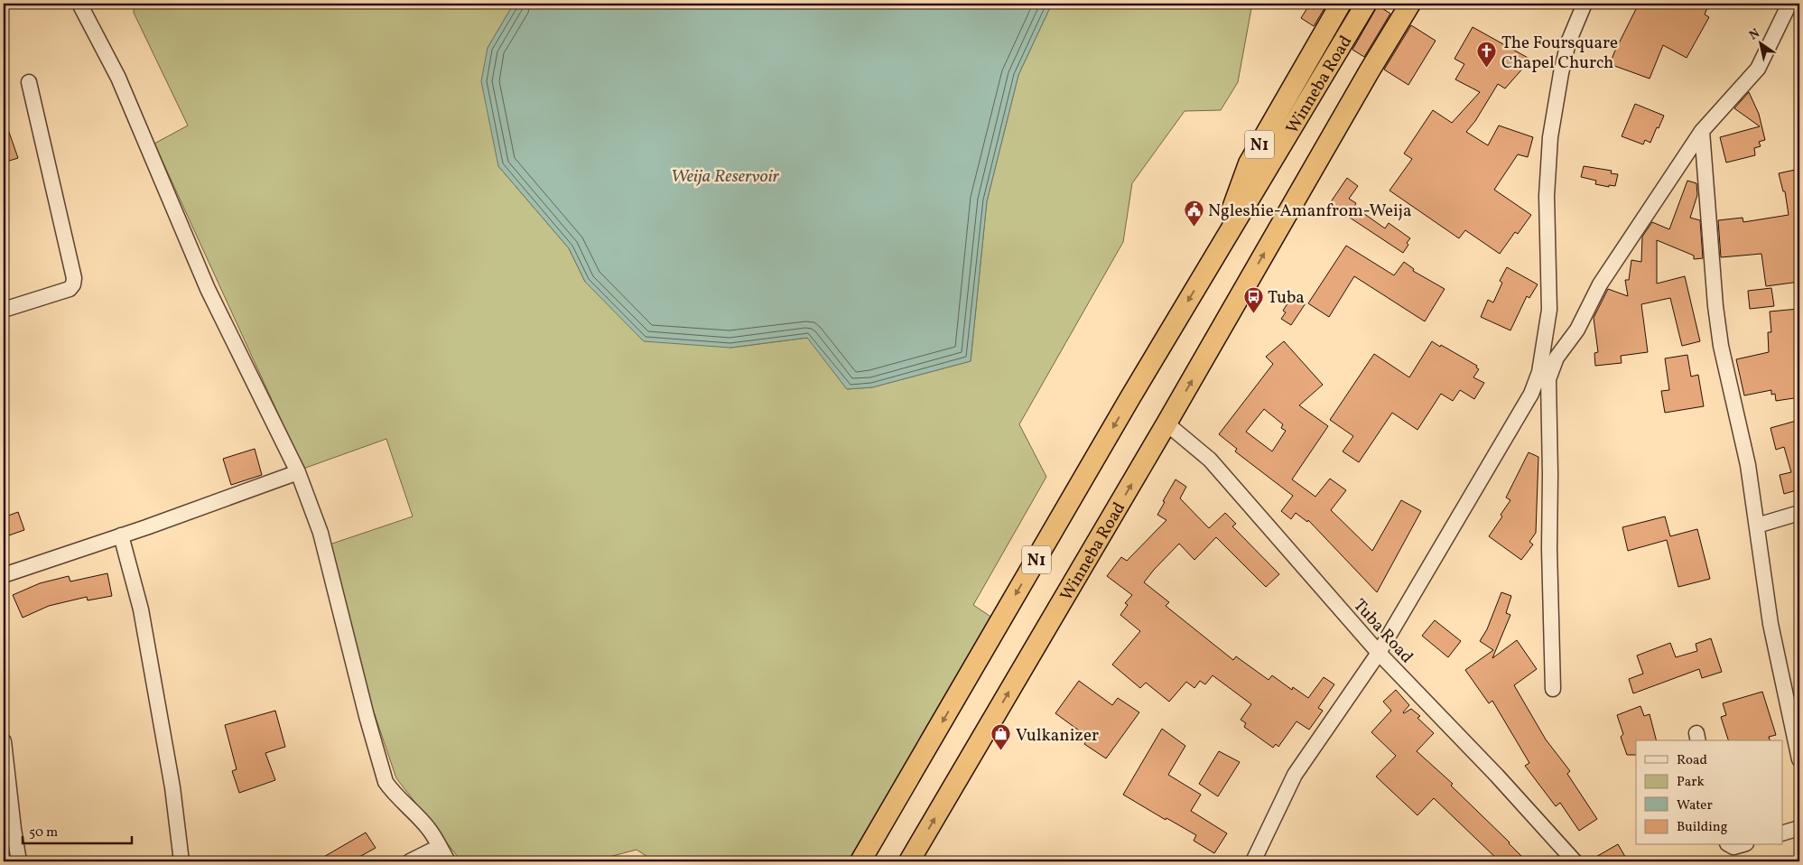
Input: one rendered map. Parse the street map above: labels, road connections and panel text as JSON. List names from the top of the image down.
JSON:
{
  "streets": {
    "highway": ["Winneba Road", "N1"],
    "street": ["Tuba Road"]
  },
  "crossings": [
    ["Winneba Road", "Tuba Road"]
  ],
  "water": ["Weija Reservoir"],
  "places": {
    "church": ["The Foursquare Chapel Church"],
    "public building": ["Ngleshie-Amanfrom-Weija"],
    "bus stop": ["Tuba"],
    "shop": ["Vulkanizer"]
  },
  "legend": [
    "Road",
    "Park",
    "Water",
    "Building"
  ],
  "scale_bar": "50 m",
  "north": "top left"
}
